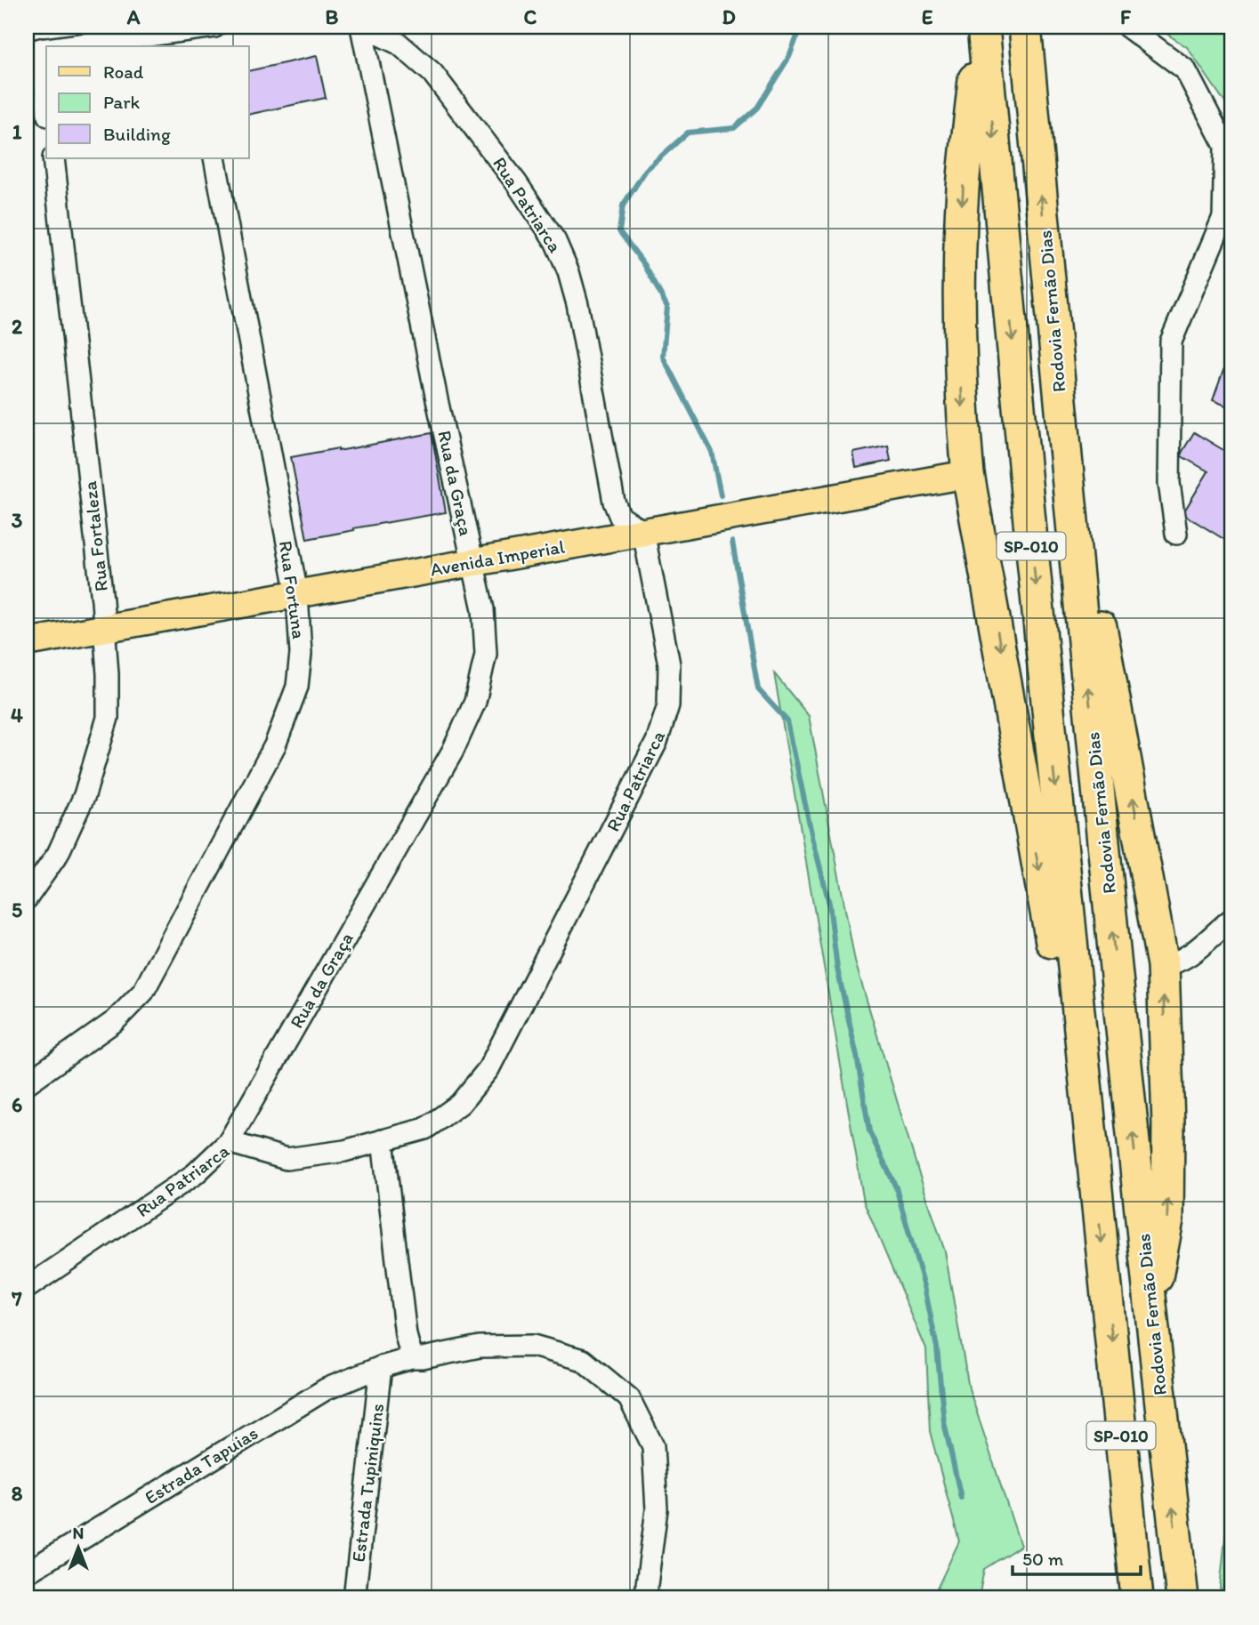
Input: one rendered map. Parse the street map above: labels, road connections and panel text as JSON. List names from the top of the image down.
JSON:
{
  "streets": {
    "highway": ["Rodovia Fernão Dias", "SP-010"],
    "main road": ["Avenida Imperial"],
    "street": [
      "Rua Patriarca",
      "Rua da Graça",
      "Rua Fortaleza",
      "Rua Fortuna",
      "Estrada Tapuias",
      "Estrada Tupiniquins"
    ]
  },
  "crossings": [
    ["Rua Patriarca", "Rua da Graça"],
    ["Rua Patriarca", "Avenida Imperial"],
    ["Rua da Graça", "Avenida Imperial"],
    ["Rua Fortaleza", "Avenida Imperial"],
    ["Avenida Imperial", "Rua Fortuna"],
    ["Estrada Tapuias", "Estrada Tupiniquins"]
  ],
  "legend": ["Road", "Park", "Building"],
  "scale_bar": "50 m",
  "north": "top",
  "grid": {
    "columns": [
      "A",
      "B",
      "C",
      "D",
      "E",
      "F"
    ],
    "rows": [
      "1",
      "2",
      "3",
      "4",
      "5",
      "6",
      "7",
      "8"
    ]
  }
}
